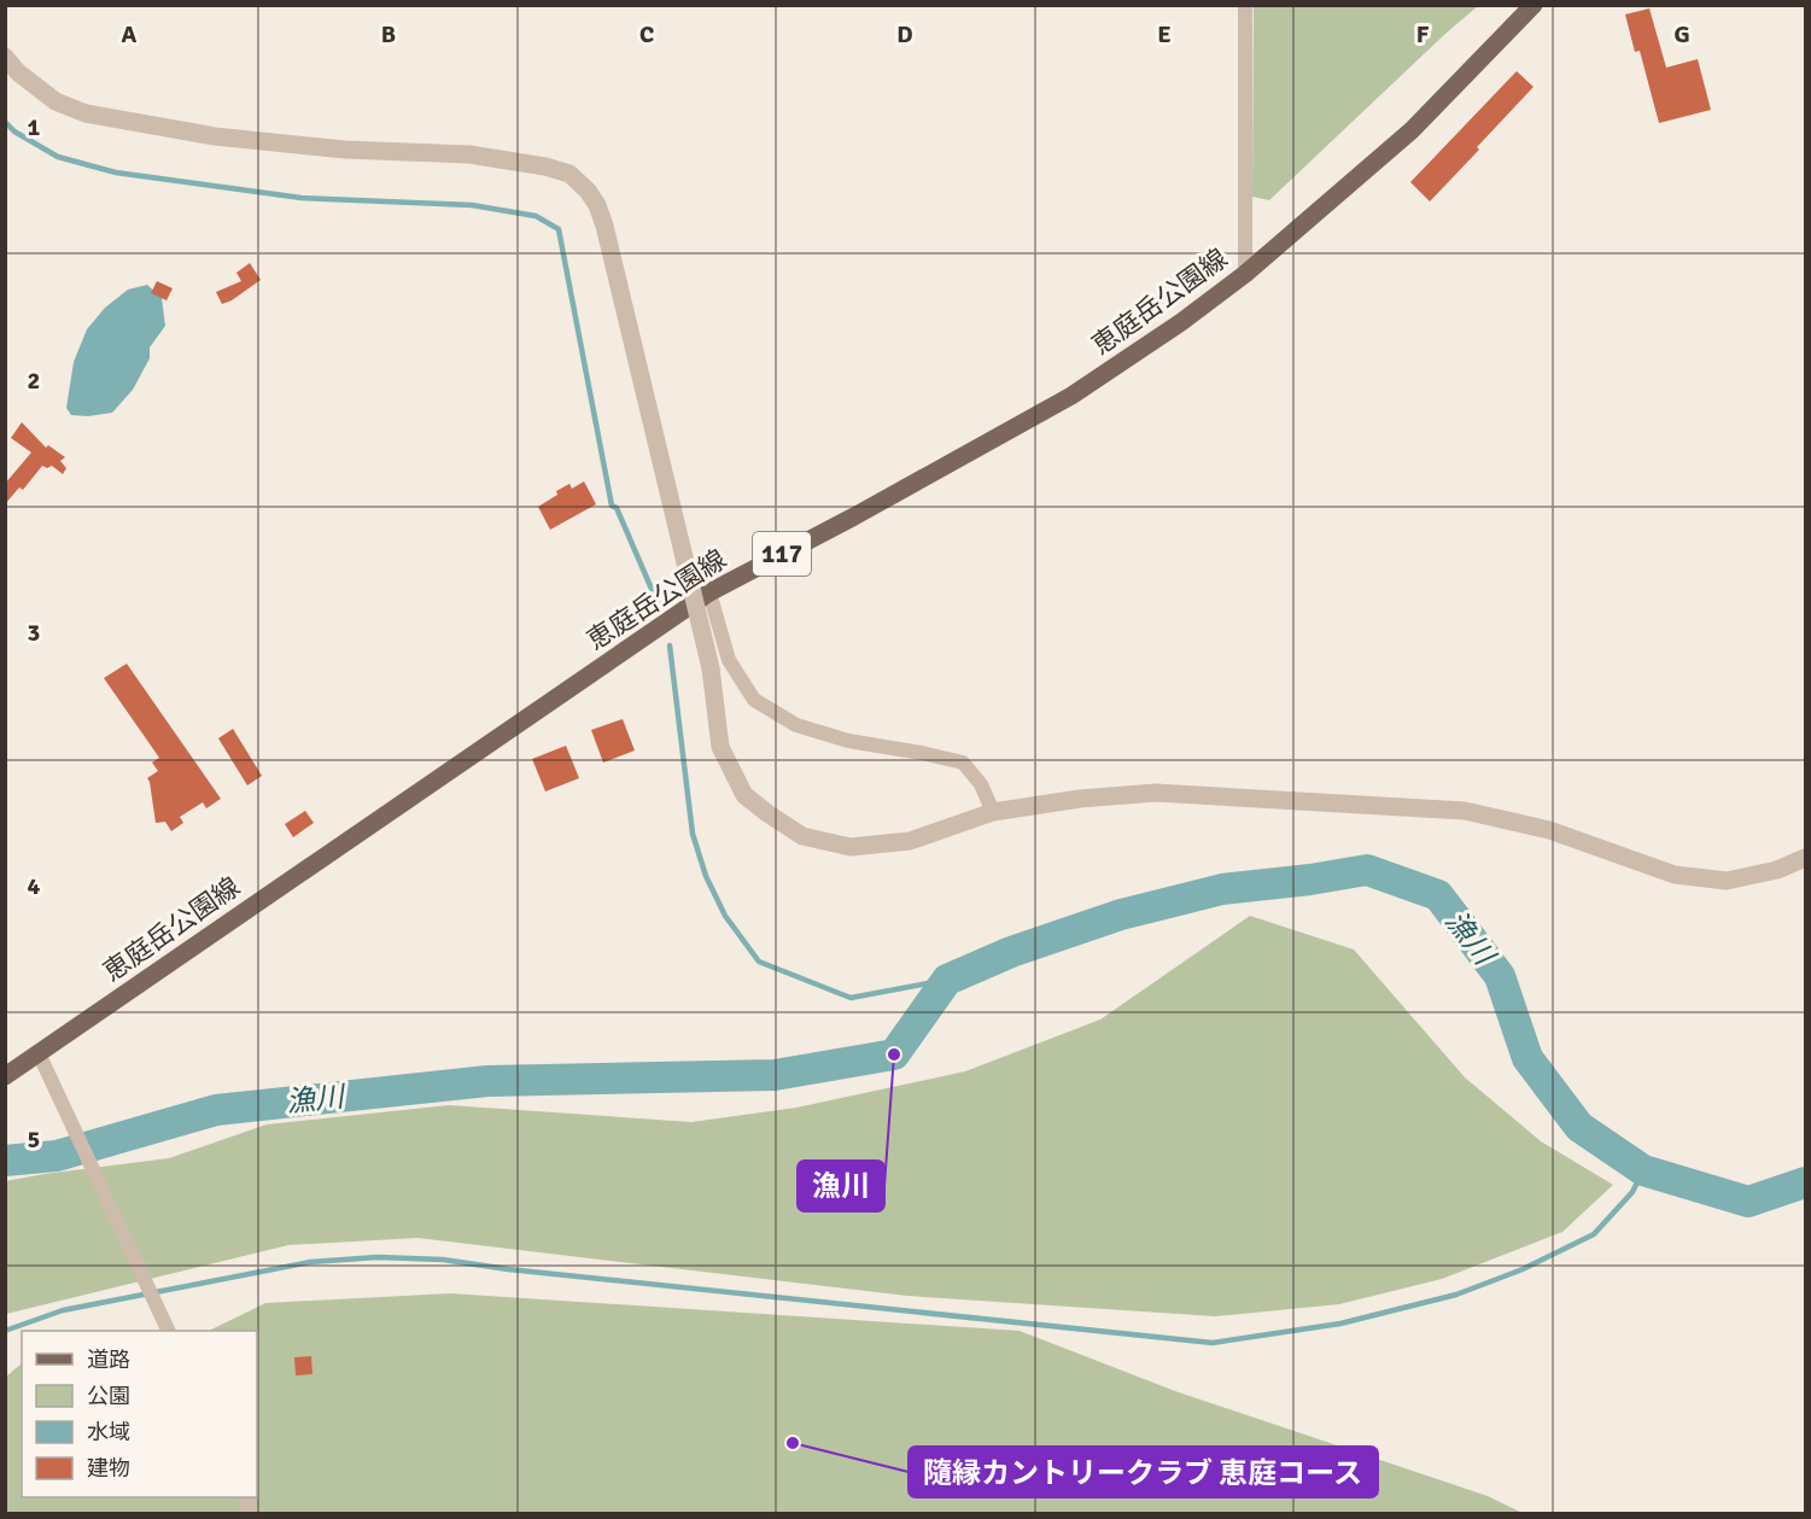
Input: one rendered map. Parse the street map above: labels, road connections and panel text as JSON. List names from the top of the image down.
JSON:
{
  "streets": {
    "main road": ["恵庭岳公園線", "117"]
  },
  "water": ["漁川"],
  "places": ["漁川", "隨縁カントリークラブ 恵庭コース"],
  "legend": [
    "道路",
    "公園",
    "水域",
    "建物"
  ],
  "grid": {
    "columns": [
      "A",
      "B",
      "C",
      "D",
      "E",
      "F",
      "G"
    ],
    "rows": [
      "1",
      "2",
      "3",
      "4",
      "5"
    ]
  }
}
